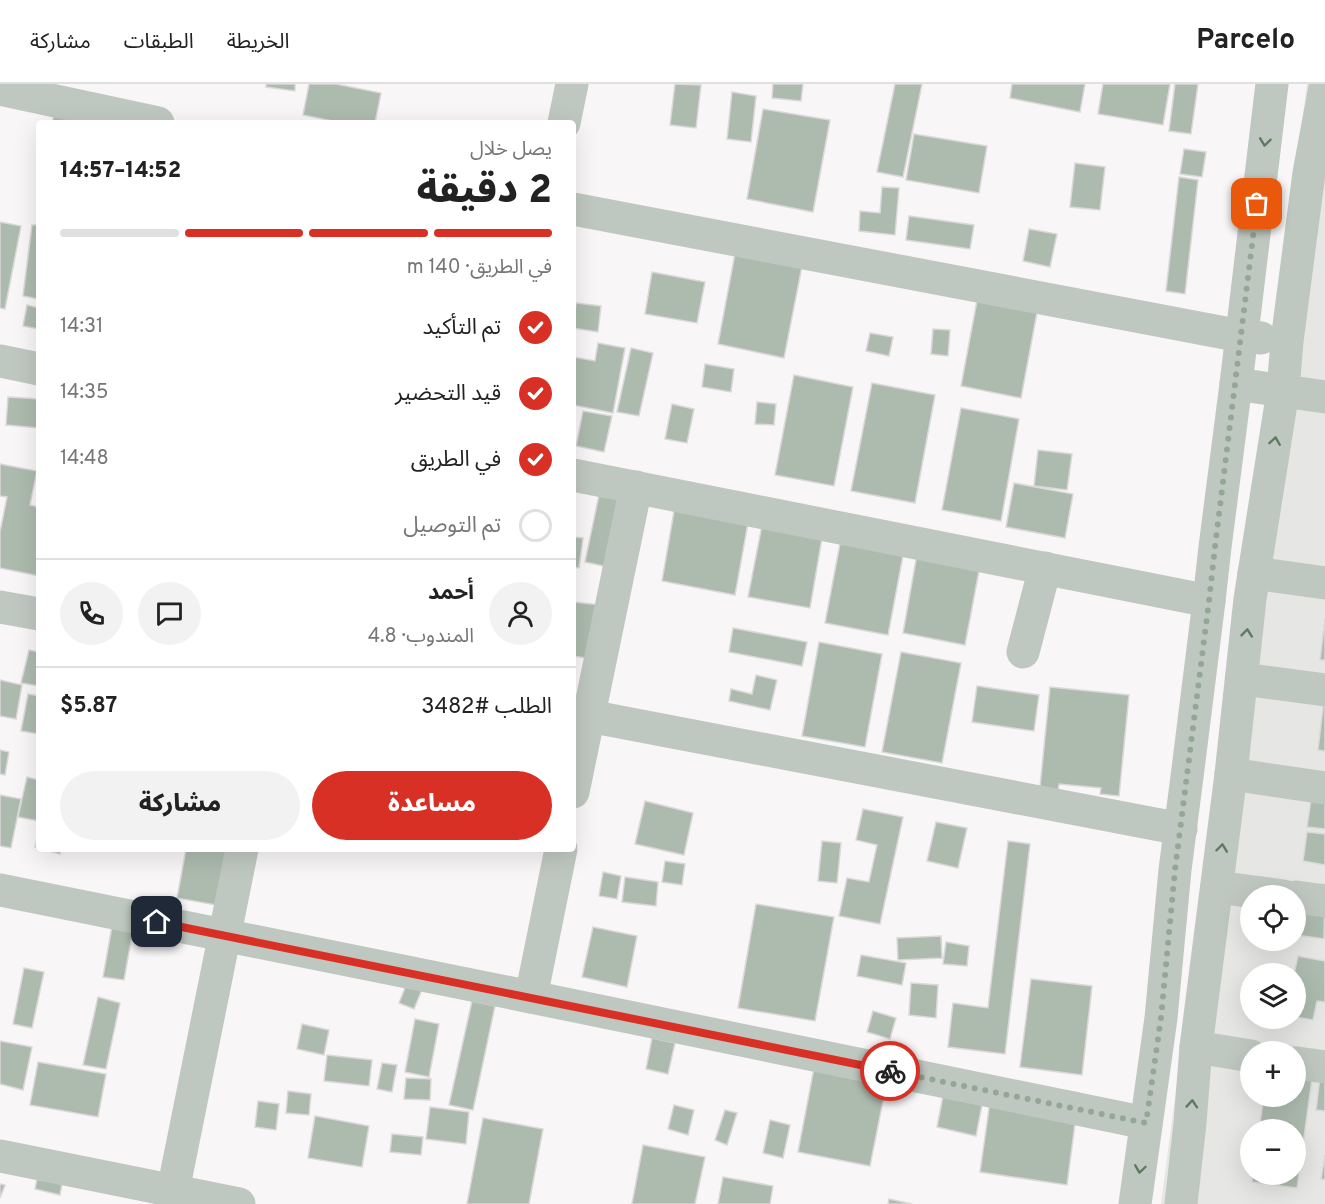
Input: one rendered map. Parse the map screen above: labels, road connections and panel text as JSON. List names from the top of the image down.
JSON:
{
  "page": {
    "header": "Parcelo",
    "nav": ["الخريطة", "الطبقات", "مشاركة"],
    "heading": ["2 دقيقة", "يصل خلال", "14:52–14:57"],
    "panel": [
      "أحمد",
      "المندوب · 4.8",
      "الطلب #3482",
      "$5.87"
    ],
    "bar": "في الطريق · 140 m",
    "list": [
      ["تم التأكيد", "14:31"],
      ["قيد التحضير", "14:35"],
      ["في الطريق", "14:48"],
      "تم التوصيل"
    ],
    "buttons": ["مساعدة", "مشاركة"],
    "map_buttons": ["+", "−"]
  }
}
